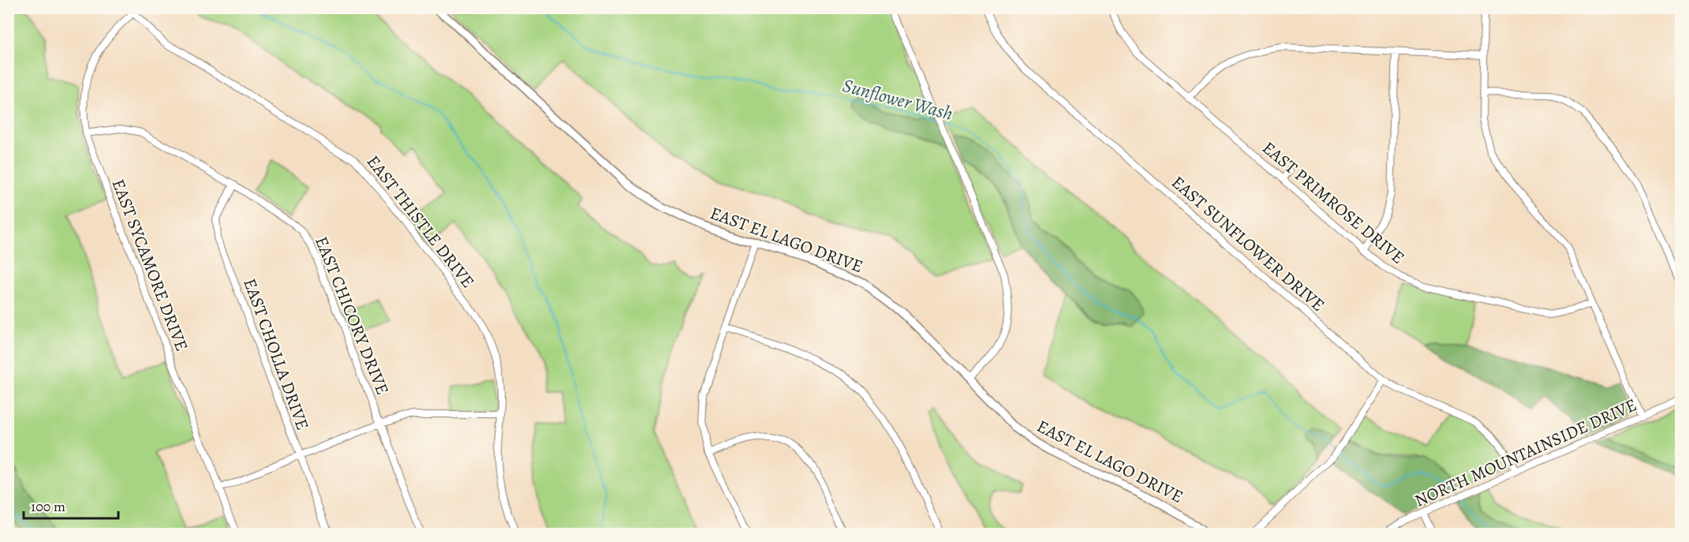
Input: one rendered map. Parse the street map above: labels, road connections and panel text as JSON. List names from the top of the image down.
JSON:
{
  "streets": {
    "street": [
      "EAST PRIMROSE DRIVE",
      "EAST THISTLE DRIVE",
      "EAST EL LAGO DRIVE",
      "EAST SUNFLOWER DRIVE",
      "EAST SYCAMORE DRIVE",
      "EAST CHICORY DRIVE",
      "EAST CHOLLA DRIVE",
      "NORTH MOUNTAINSIDE DRIVE"
    ]
  },
  "crossings": [
    ["EAST THISTLE DRIVE", "EAST SYCAMORE DRIVE"],
    ["EAST SUNFLOWER DRIVE", "NORTH MOUNTAINSIDE DRIVE"],
    ["EAST SYCAMORE DRIVE", "EAST CHICORY DRIVE"],
    ["EAST CHICORY DRIVE", "EAST CHOLLA DRIVE"]
  ],
  "water": ["Sunflower Wash"],
  "scale_bar": "100 m"
}
